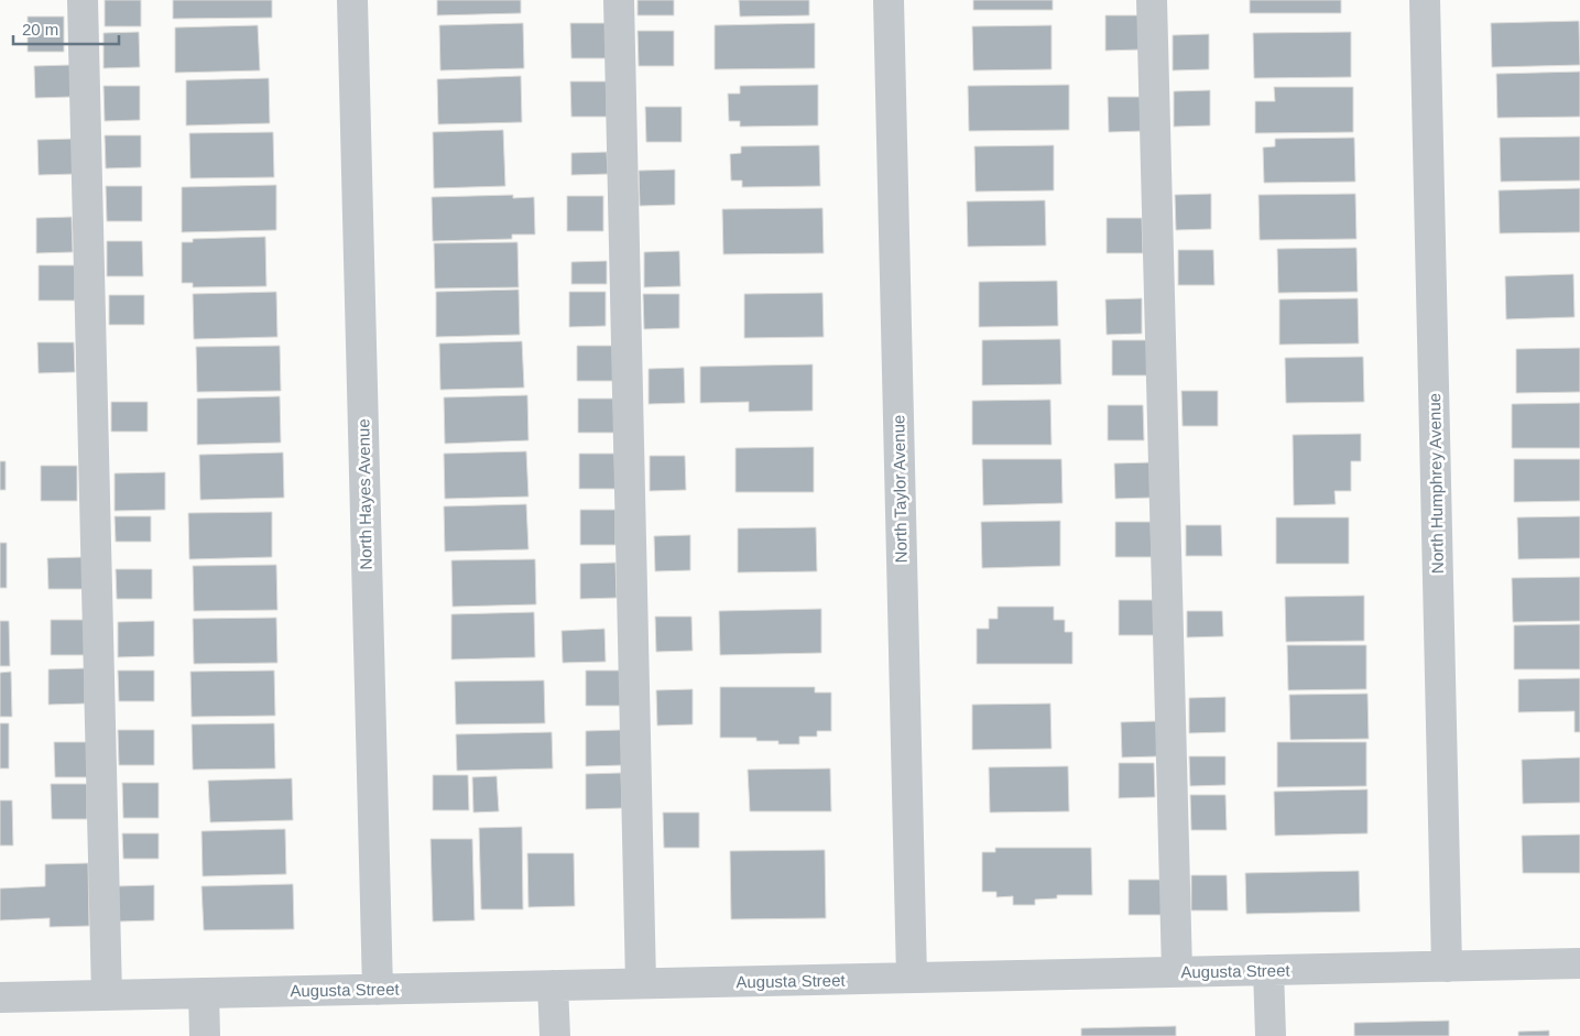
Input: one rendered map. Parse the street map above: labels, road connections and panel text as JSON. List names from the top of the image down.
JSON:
{
  "streets": {
    "street": [
      "North Humphrey Avenue",
      "North Taylor Avenue",
      "North Hayes Avenue",
      "Augusta Street"
    ]
  },
  "crossings": [
    ["North Humphrey Avenue", "Augusta Street"],
    ["North Taylor Avenue", "Augusta Street"],
    ["North Hayes Avenue", "Augusta Street"]
  ],
  "scale_bar": "20 m"
}
